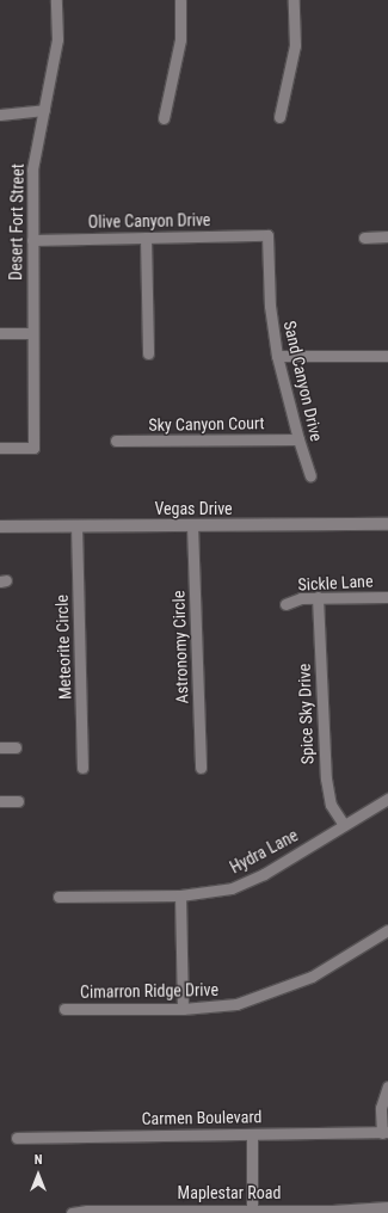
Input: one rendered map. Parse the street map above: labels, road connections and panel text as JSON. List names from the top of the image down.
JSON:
{
  "streets": {
    "main road": ["Vegas Drive"],
    "street": [
      "Olive Canyon Drive",
      "Desert Fort Street",
      "Sand Canyon Drive",
      "Sky Canyon Court",
      "Sickle Lane",
      "Meteorite Circle",
      "Astronomy Circle",
      "Spice Sky Drive",
      "Hydra Lane",
      "Cimarron Ridge Drive",
      "Carmen Boulevard",
      "Maplestar Road"
    ]
  },
  "crossings": [
    ["Olive Canyon Drive", "Desert Fort Street"],
    ["Olive Canyon Drive", "Sand Canyon Drive"],
    ["Sand Canyon Drive", "Sky Canyon Court"],
    ["Vegas Drive", "Meteorite Circle"],
    ["Vegas Drive", "Astronomy Circle"],
    ["Sickle Lane", "Spice Sky Drive"],
    ["Spice Sky Drive", "Hydra Lane"]
  ],
  "north": "top"
}
